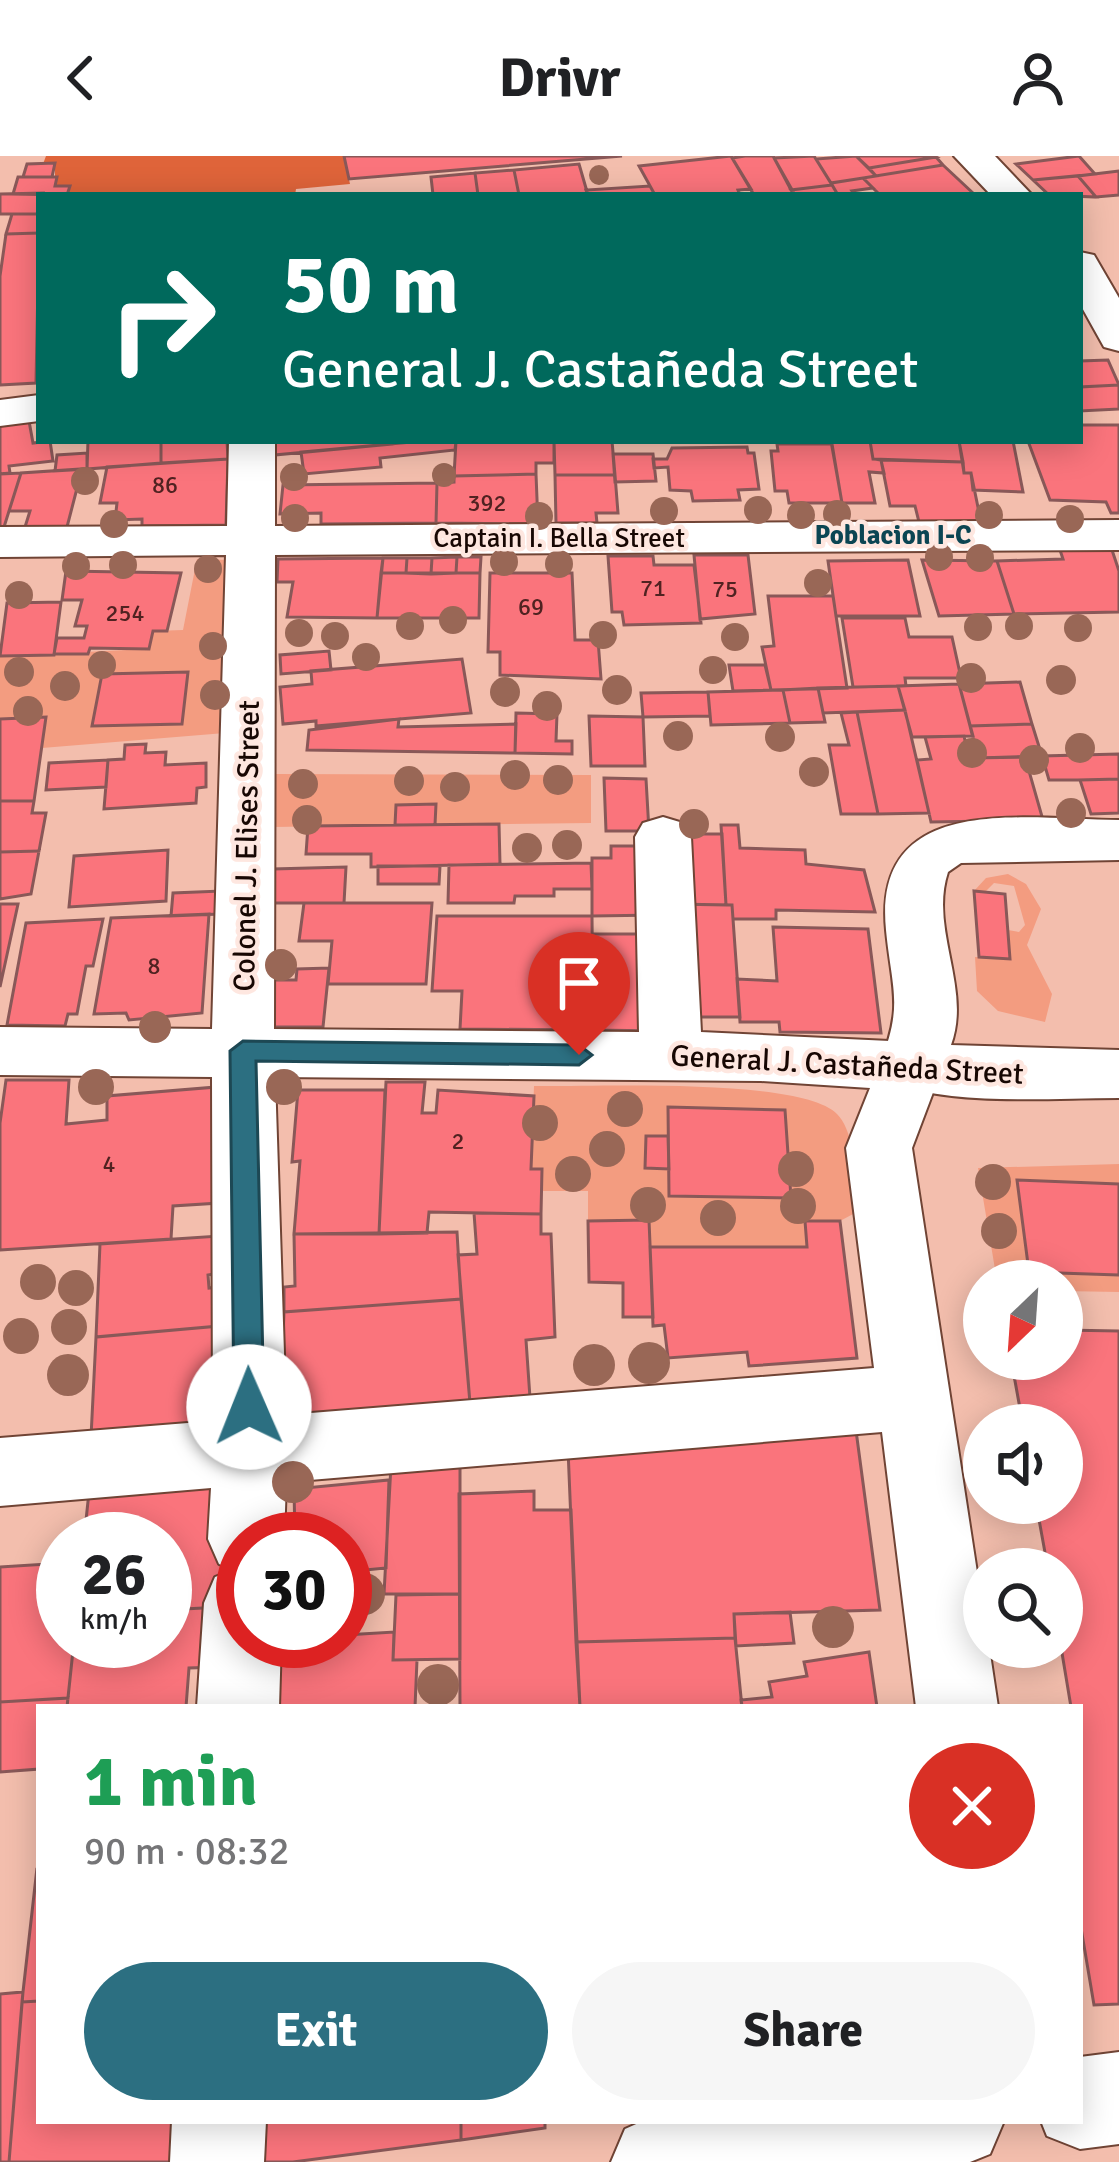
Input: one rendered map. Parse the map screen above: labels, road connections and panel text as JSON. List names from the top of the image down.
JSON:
{
  "streets": {
    "street": ["Captain I. Bella Street", "Colonel J. Elises Street", "General J. Castañeda Street"]
  },
  "crossings": [
    ["Captain I. Bella Street", "Colonel J. Elises Street"],
    ["Colonel J. Elises Street", "General J. Castañeda Street"]
  ],
  "districts": ["Poblacion I-C"],
  "house_numbers": [
    "86",
    "392",
    "71",
    "75",
    "69",
    "254",
    "8",
    "2",
    "4"
  ],
  "north": "bottom left",
  "page": {
    "header": "Drivr",
    "turn": ["50 m", "General J. Castañeda Street"],
    "speed": "26 km/h",
    "limit": "30",
    "heading": ["1 min", "90 m · 08:32"],
    "buttons": ["Exit", "Share"]
  }
}
